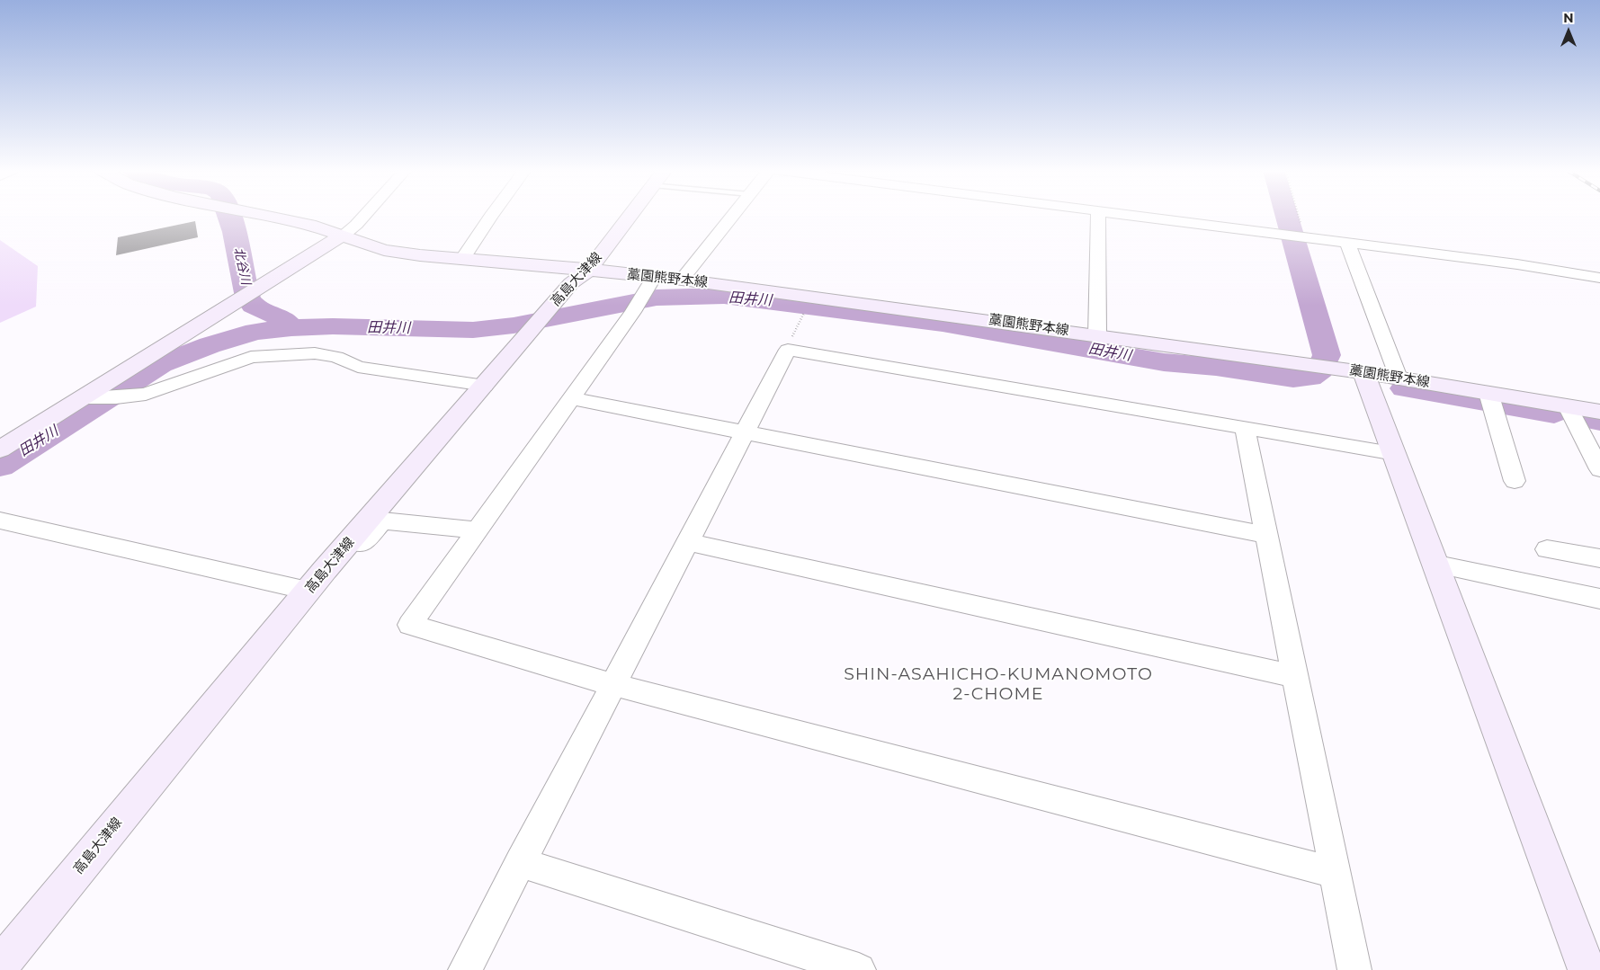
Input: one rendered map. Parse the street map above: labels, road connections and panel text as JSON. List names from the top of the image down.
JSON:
{
  "streets": {
    "main road": ["藁園熊野本線", "高島大津線"]
  },
  "crossings": [
    ["藁園熊野本線", "高島大津線"]
  ],
  "districts": ["SHIN-ASAHICHO-KUMANOMOTO 2-CHOME"],
  "water": ["北谷川", "田井川"],
  "north": "top"
}
